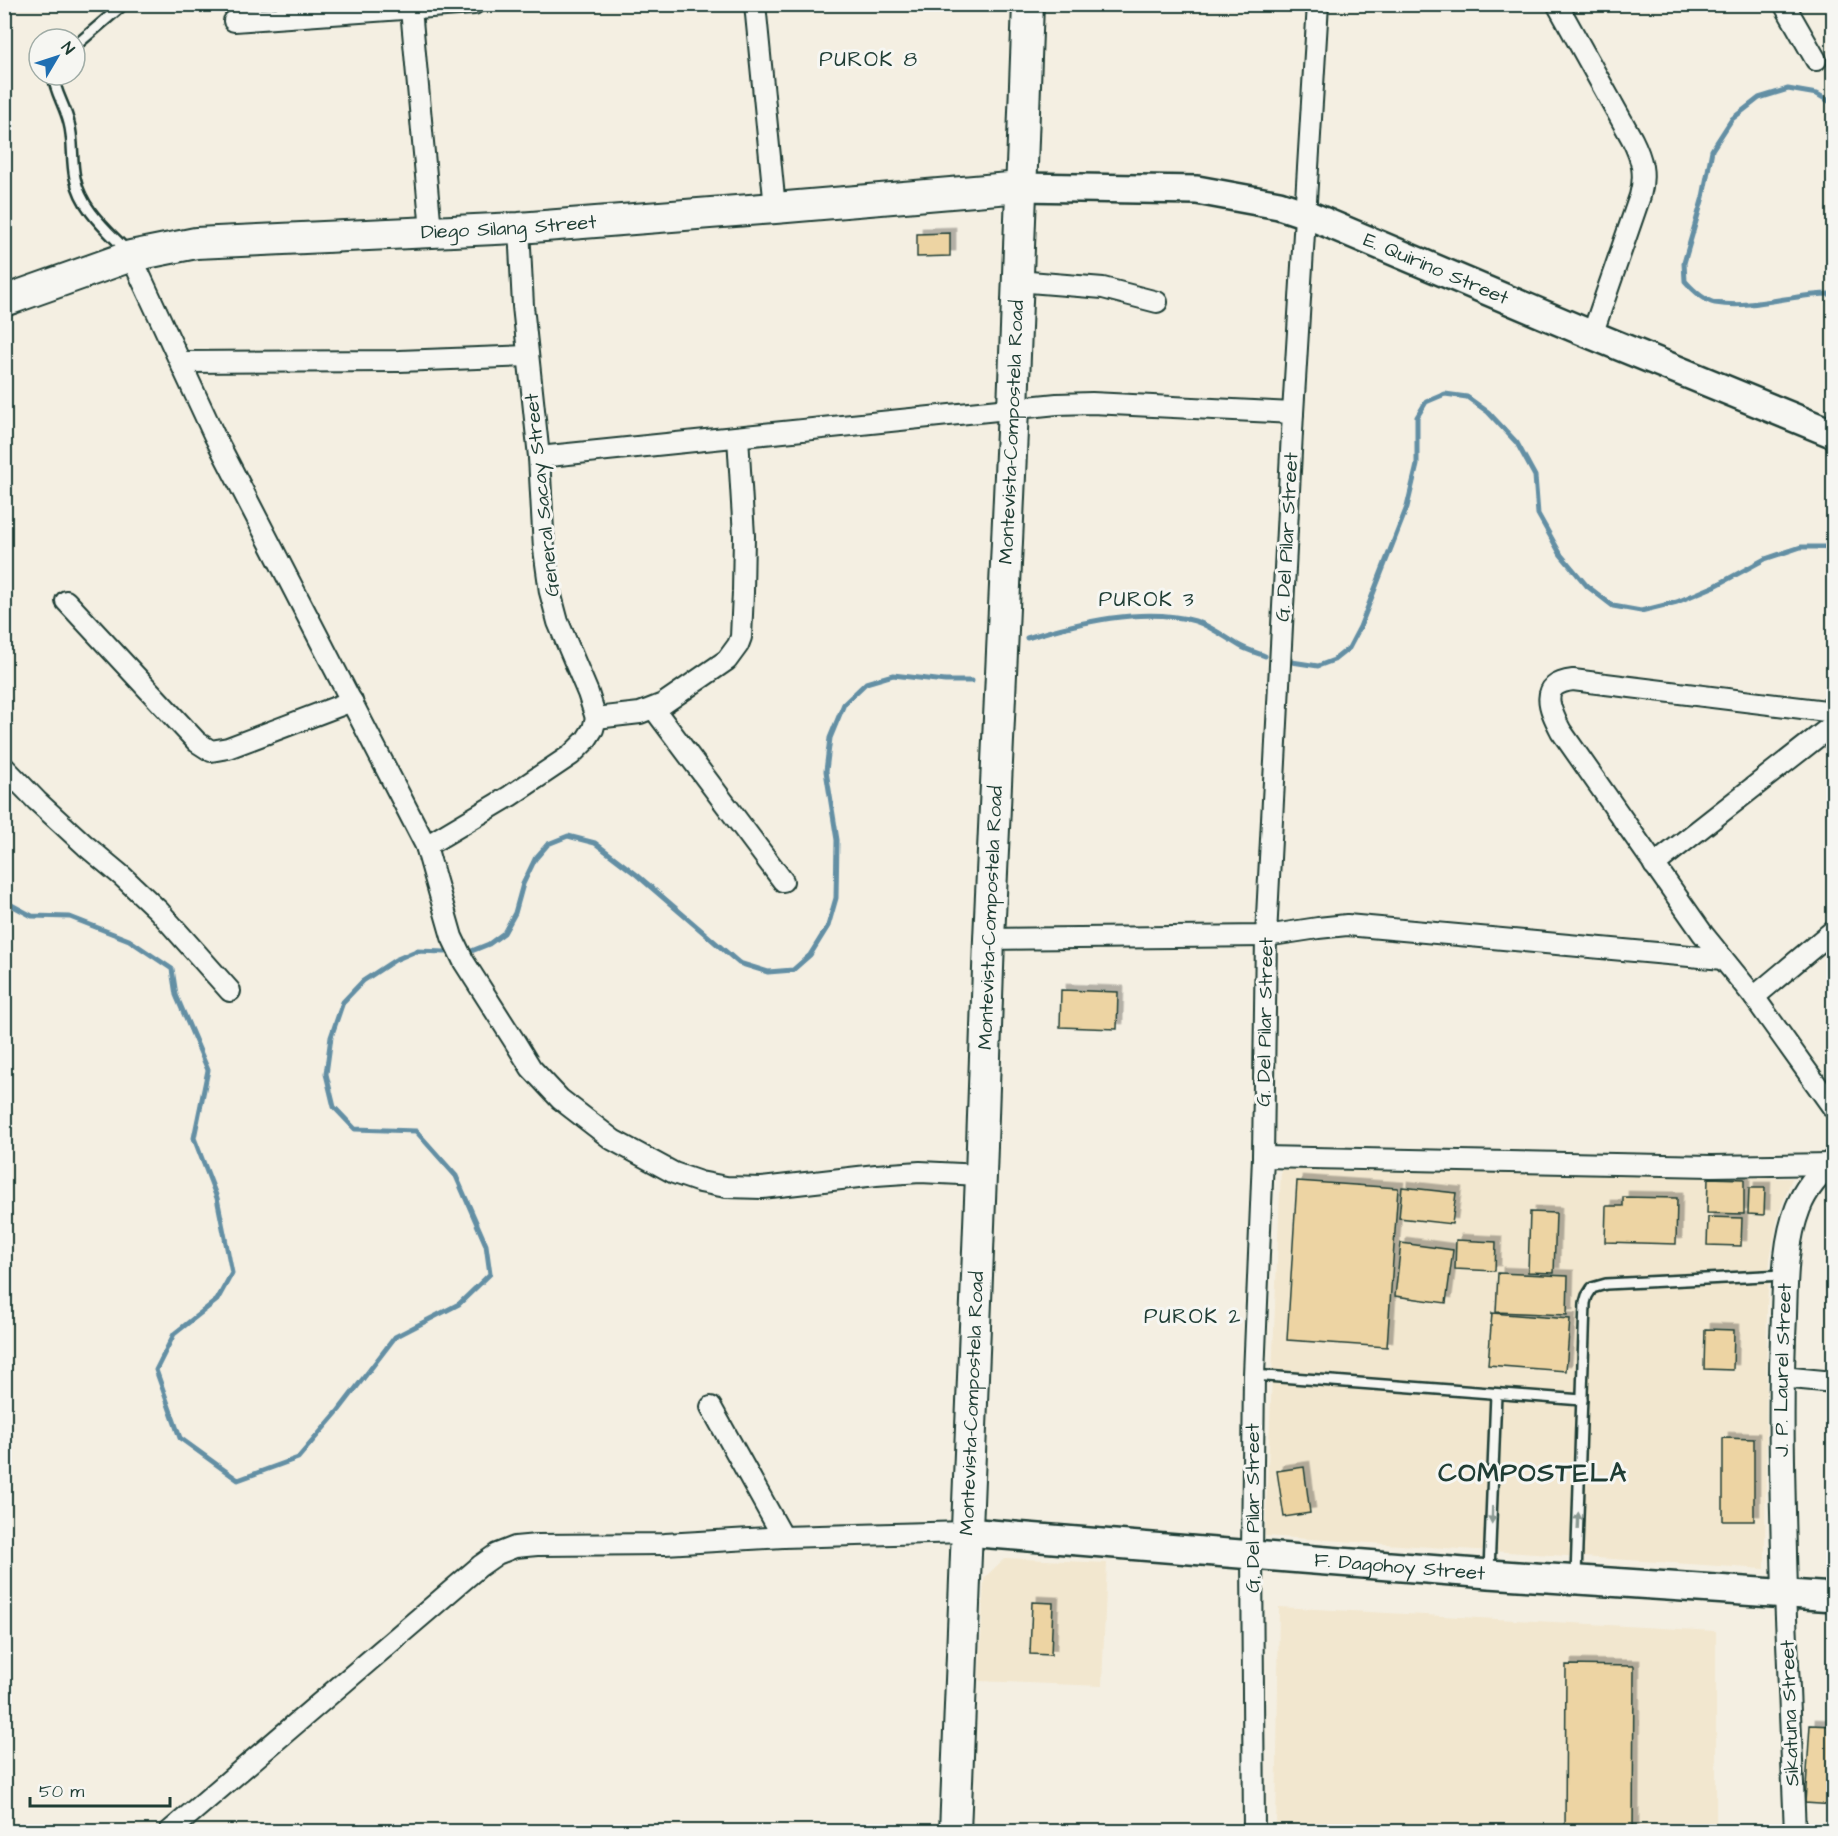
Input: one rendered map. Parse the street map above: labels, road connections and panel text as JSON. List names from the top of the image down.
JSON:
{
  "streets": {
    "main road": [
      "Diego Silang Street",
      "E. Quirino Street",
      "Montevista-Compostela Road",
      "F. Dagohoy Street"
    ],
    "street": [
      "General Sacay Street",
      "G. Del Pilar Street",
      "J. P. Laurel Street",
      "Sikatuna Street"
    ]
  },
  "crossings": [
    ["Diego Silang Street", "E. Quirino Street"],
    ["Diego Silang Street", "Montevista-Compostela Road"],
    ["Diego Silang Street", "General Sacay Street"],
    ["E. Quirino Street", "Montevista-Compostela Road"],
    ["E. Quirino Street", "G. Del Pilar Street"],
    ["Montevista-Compostela Road", "F. Dagohoy Street"],
    ["G. Del Pilar Street", "F. Dagohoy Street"],
    ["J. P. Laurel Street", "F. Dagohoy Street"],
    ["J. P. Laurel Street", "Sikatuna Street"],
    ["F. Dagohoy Street", "Sikatuna Street"]
  ],
  "districts": [
    "PUROK 8",
    "PUROK 3",
    "PUROK 2",
    "COMPOSTELA"
  ],
  "scale_bar": "50 m",
  "north": "top right"
}
